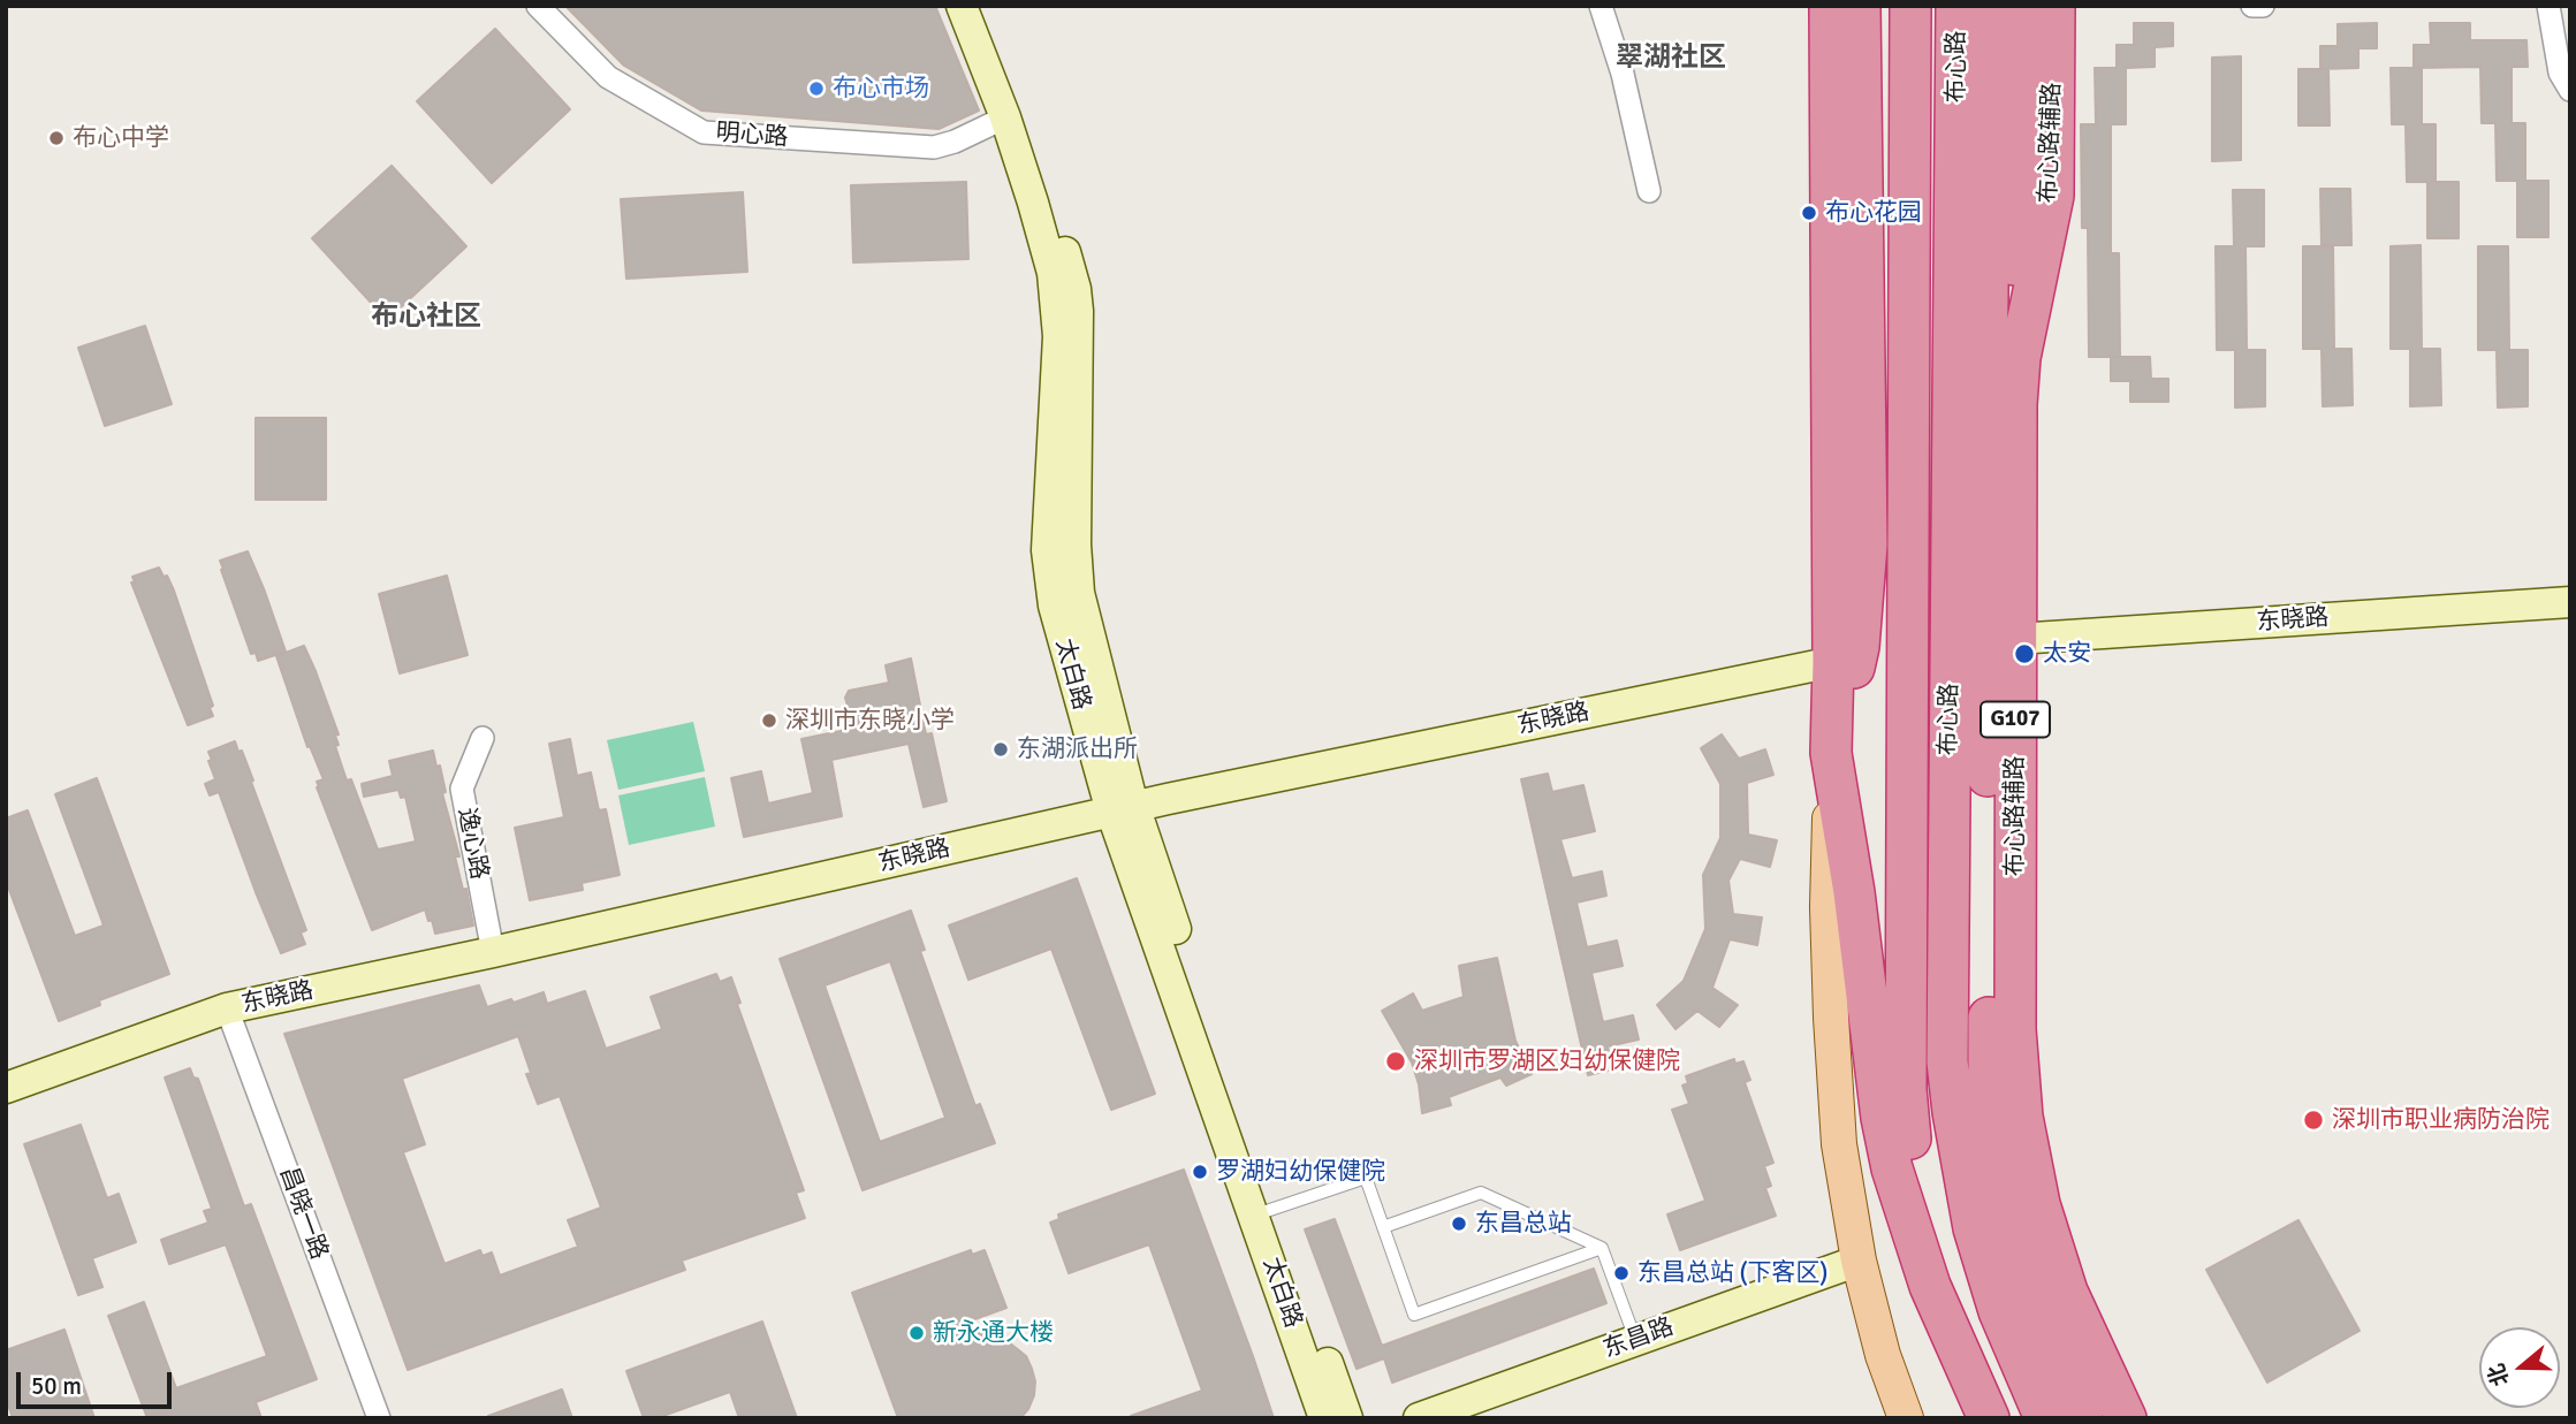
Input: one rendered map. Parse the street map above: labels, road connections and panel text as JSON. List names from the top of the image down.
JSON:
{
  "streets": {
    "highway": ["布心路", "布心路辅路", "G107"],
    "street": [
      "明心路",
      "东晓路",
      "太白路",
      "逸心路",
      "昌晓一路",
      "东昌路"
    ]
  },
  "crossings": [
    ["明心路", "太白路"],
    ["布心路辅路", "东晓路"],
    ["东晓路", "太白路"],
    ["东晓路", "逸心路"],
    ["东晓路", "昌晓一路"]
  ],
  "districts": ["翠湖社区", "布心社区"],
  "places": [
    "布心市场",
    "布心中学",
    "布心花园",
    "太安",
    "深圳市东晓小学",
    "东湖派出所",
    "深圳市罗湖区妇幼保健院",
    "深圳市职业病防治院",
    "罗湖妇幼保健院",
    "东昌总站",
    "东昌总站 (下客区)",
    "新永通大楼"
  ],
  "scale_bar": "50 m",
  "north": "left"
}
